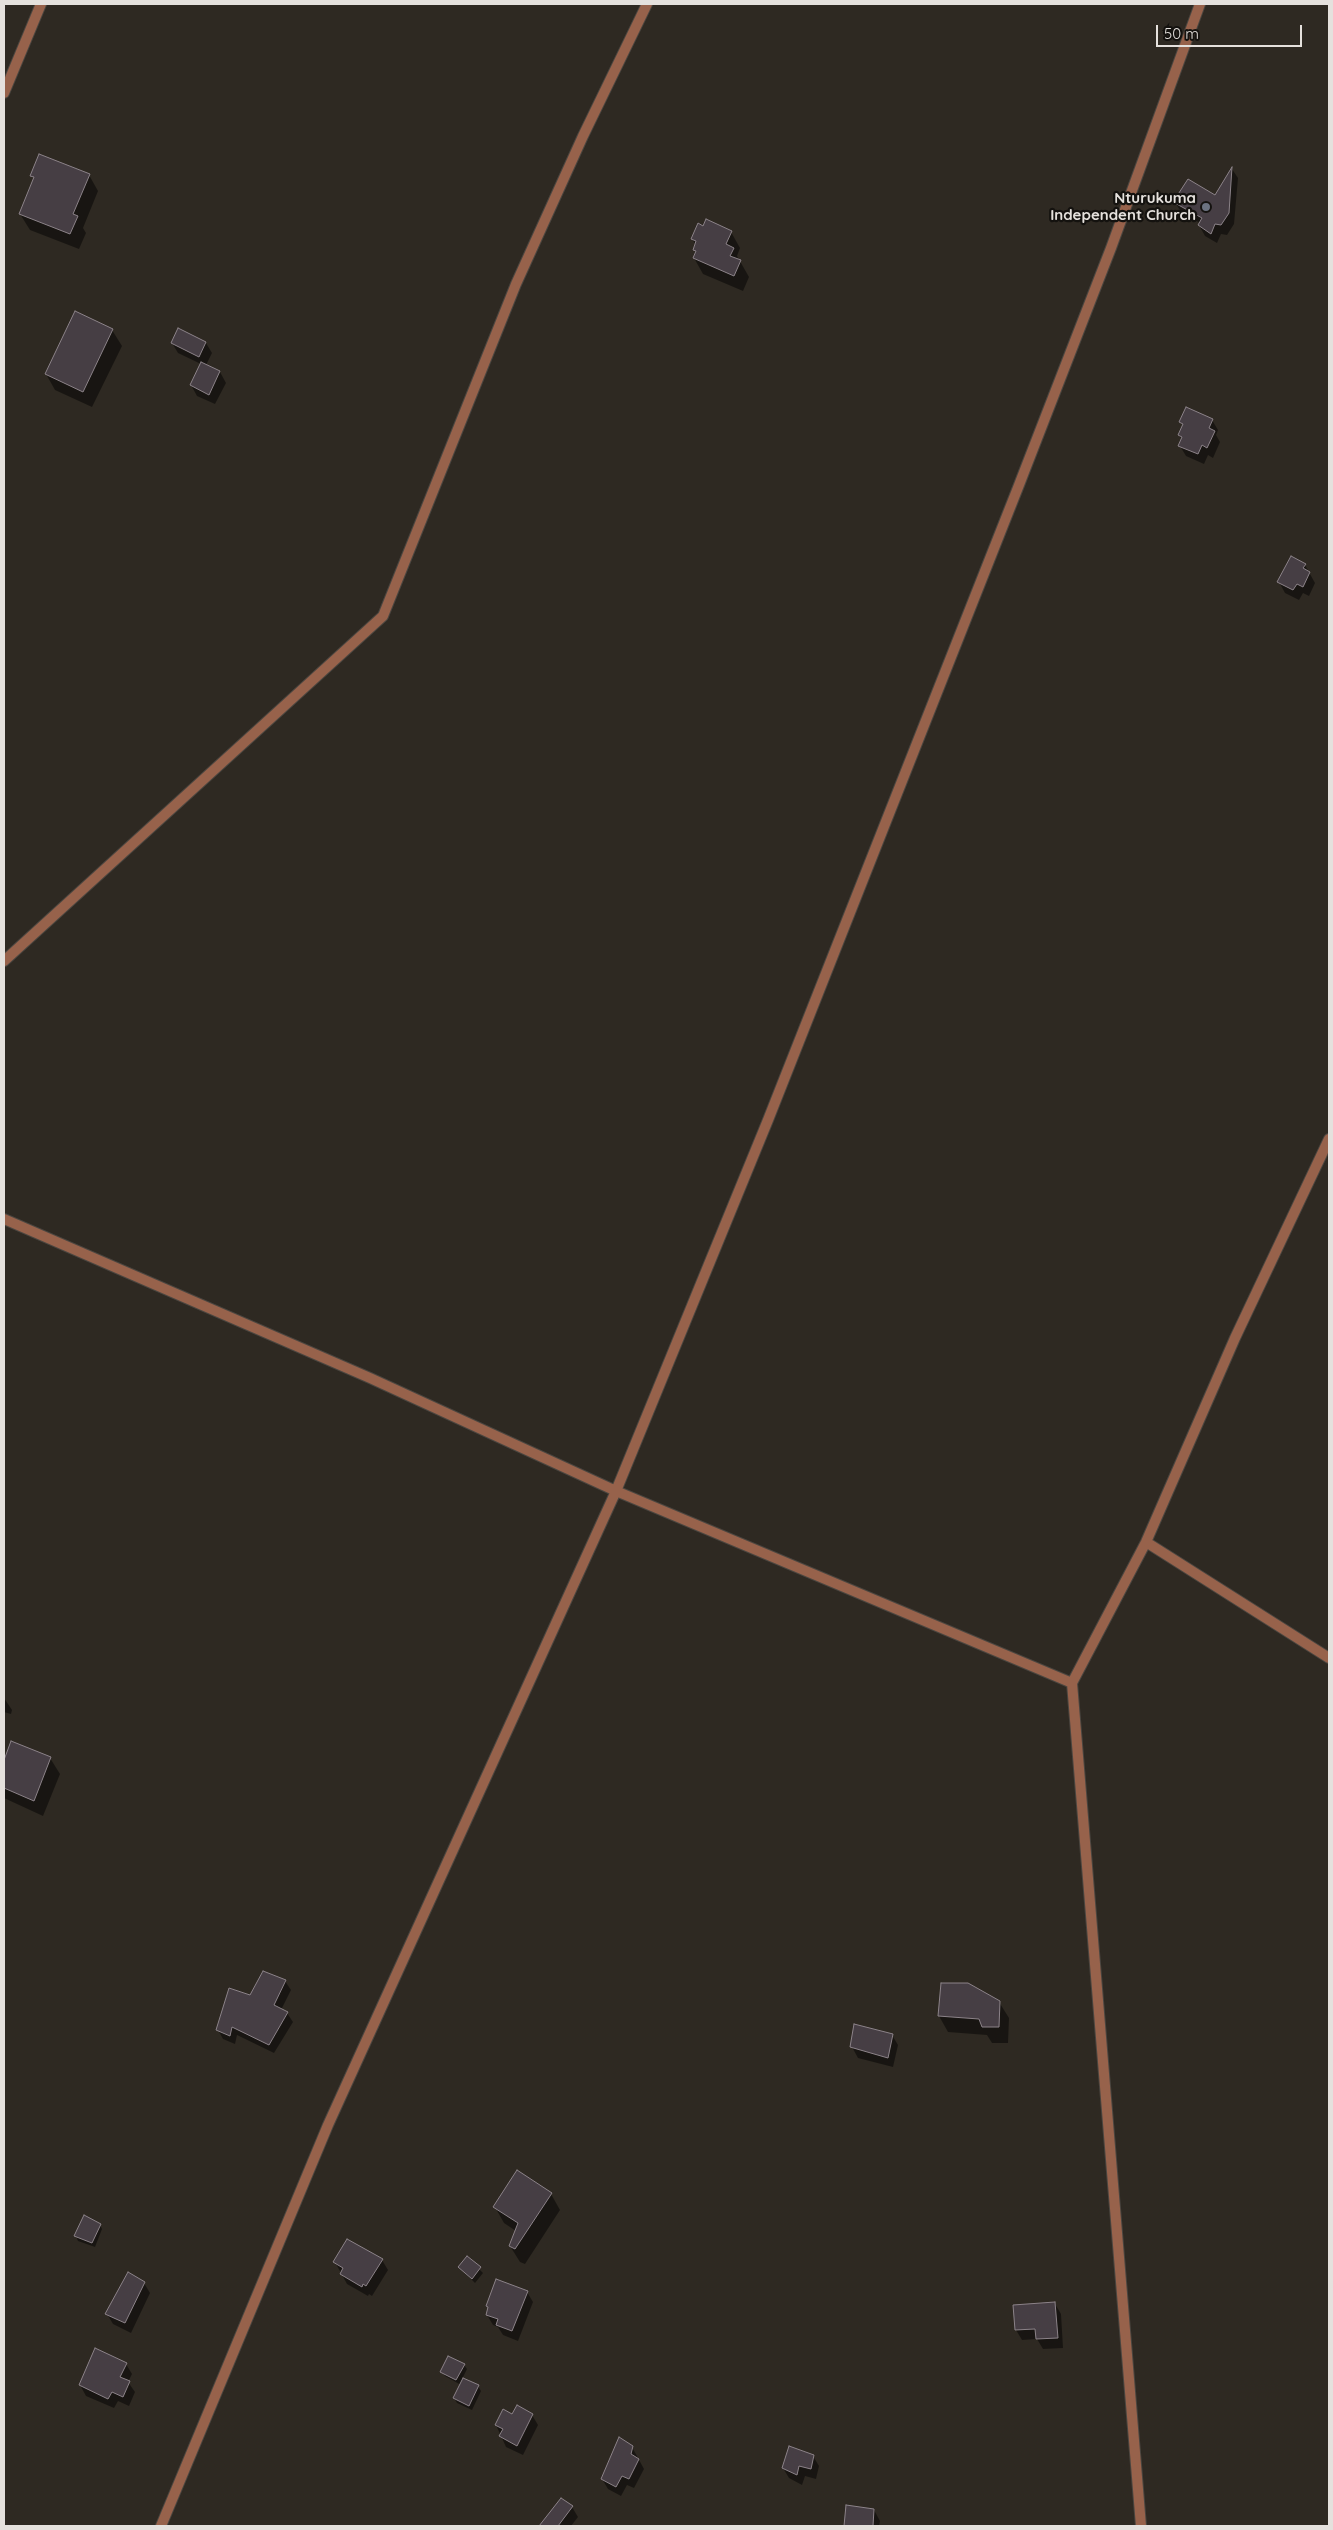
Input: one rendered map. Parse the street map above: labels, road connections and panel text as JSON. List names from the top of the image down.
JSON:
{
  "places": ["Nturukuma Independent Church"],
  "scale_bar": "50 m"
}
